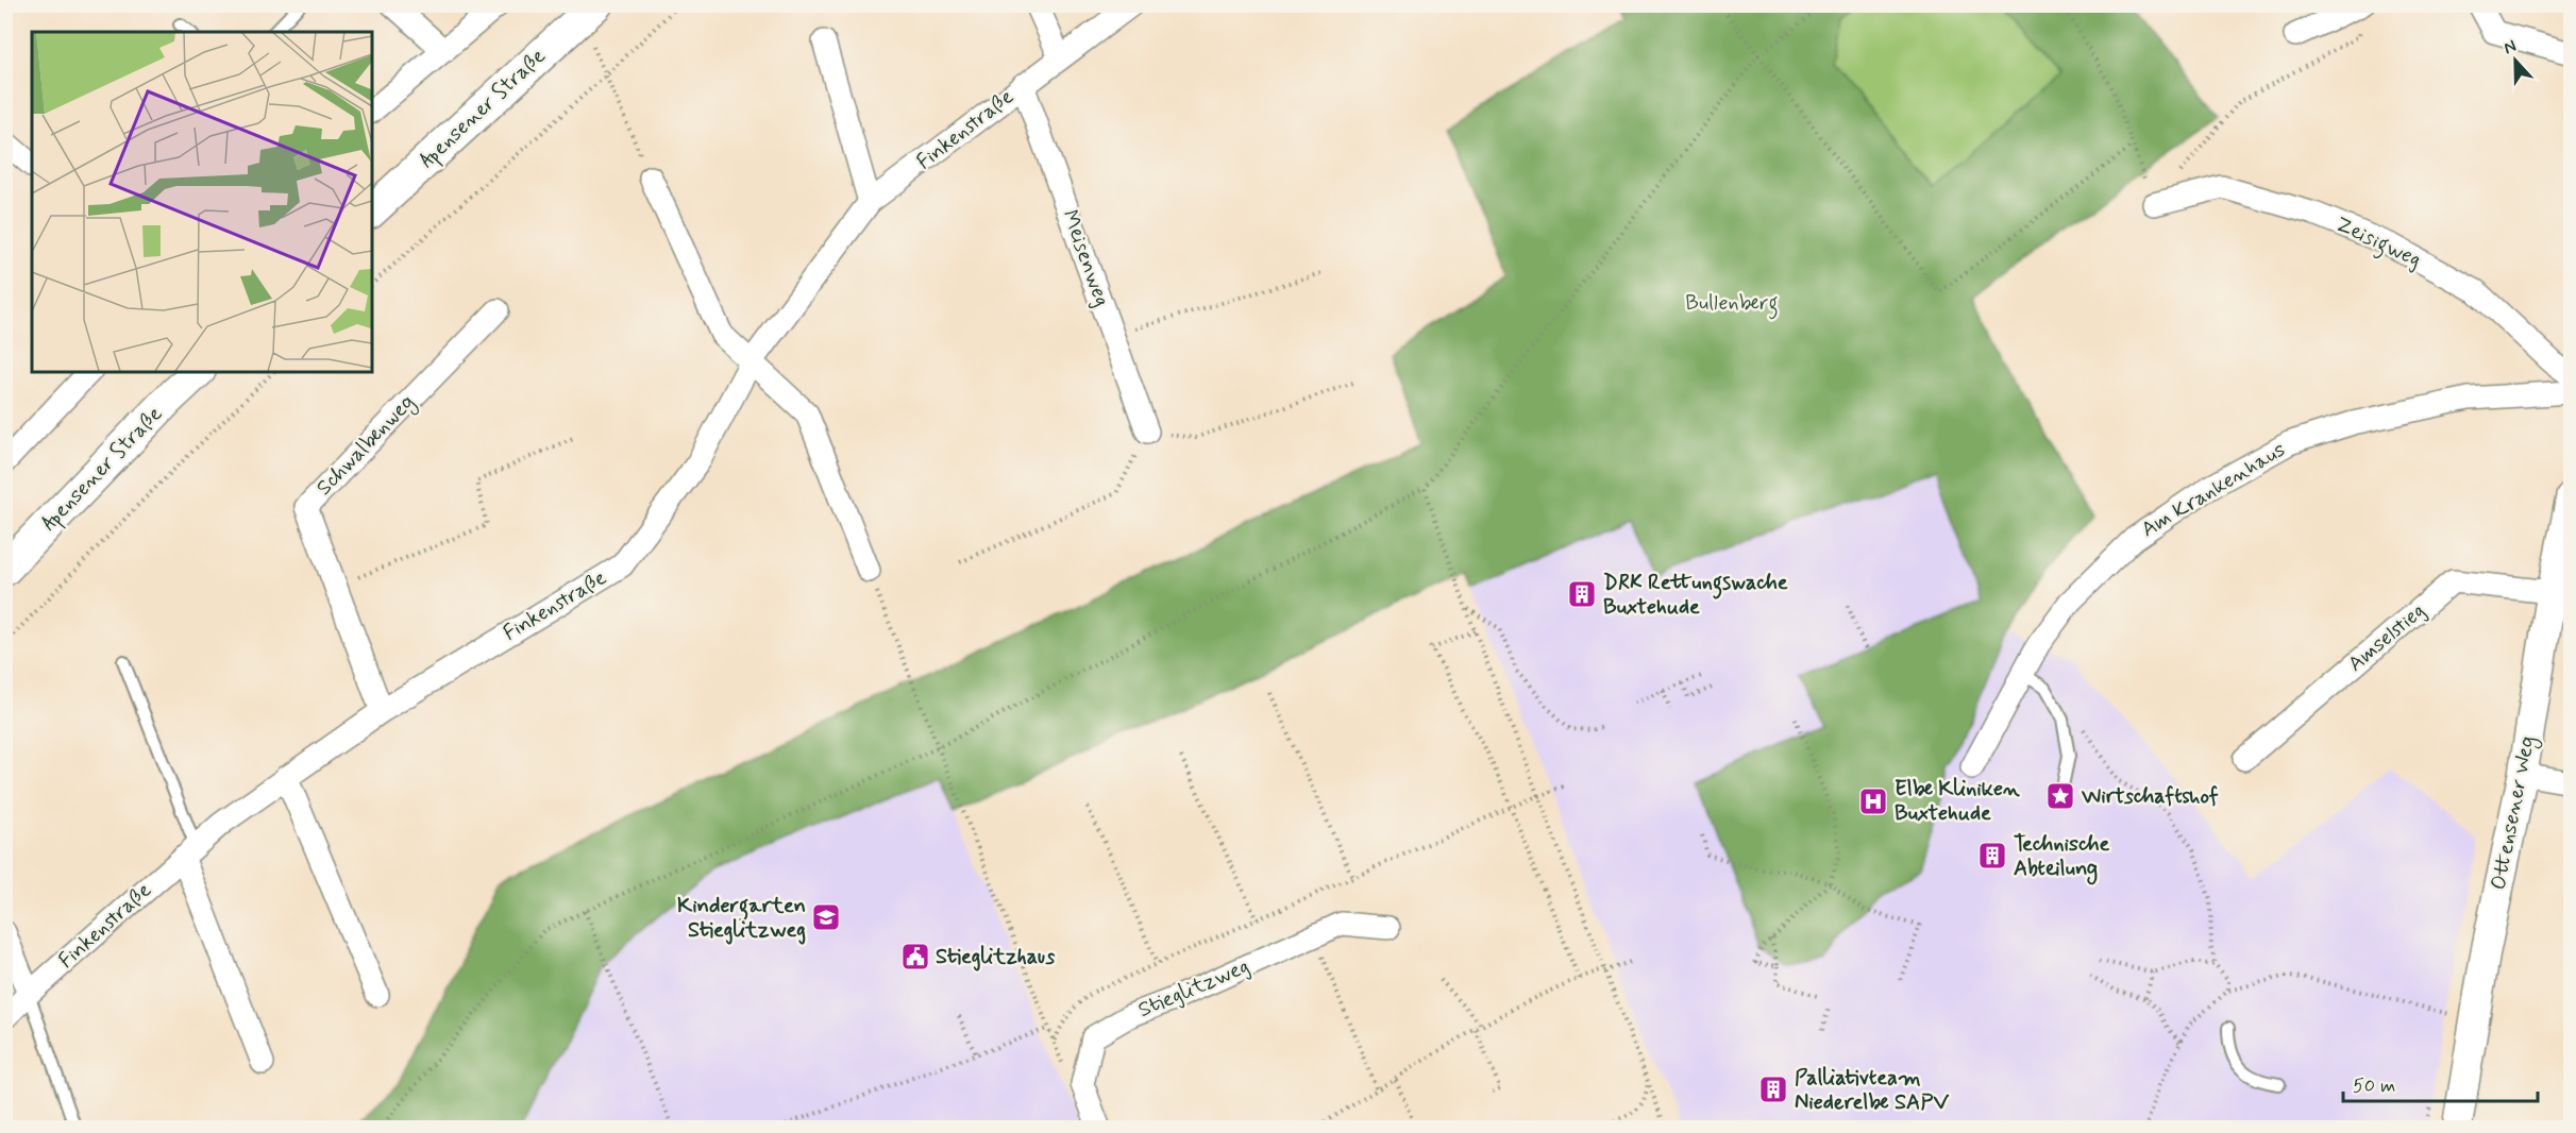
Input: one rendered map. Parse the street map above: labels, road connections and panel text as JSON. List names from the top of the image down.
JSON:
{
  "streets": {
    "main road": ["Apensener Straße"],
    "street": [
      "Finkenstraße",
      "Zeisigweg",
      "Meisenweg",
      "Schwalbenweg",
      "Am Krankenhaus",
      "Amselstieg",
      "Ottensener Weg",
      "Stieglitzweg"
    ]
  },
  "crossings": [
    ["Finkenstraße", "Meisenweg"],
    ["Finkenstraße", "Schwalbenweg"],
    ["Amselstieg", "Ottensener Weg"]
  ],
  "parks": ["Bullenberg"],
  "places": {
    "building": ["DRK Rettungswache Buxtehude", "Technische Abteilung", "Palliativteam Niederelbe SAPV"],
    "place": ["Wirtschaftshof"],
    "hospital": ["Elbe Kliniken Buxtehude"],
    "school or university": ["Kindergarten Stieglitzweg"],
    "public building": ["Stieglitzhaus"]
  },
  "scale_bar": "50 m",
  "north": "top"
}
